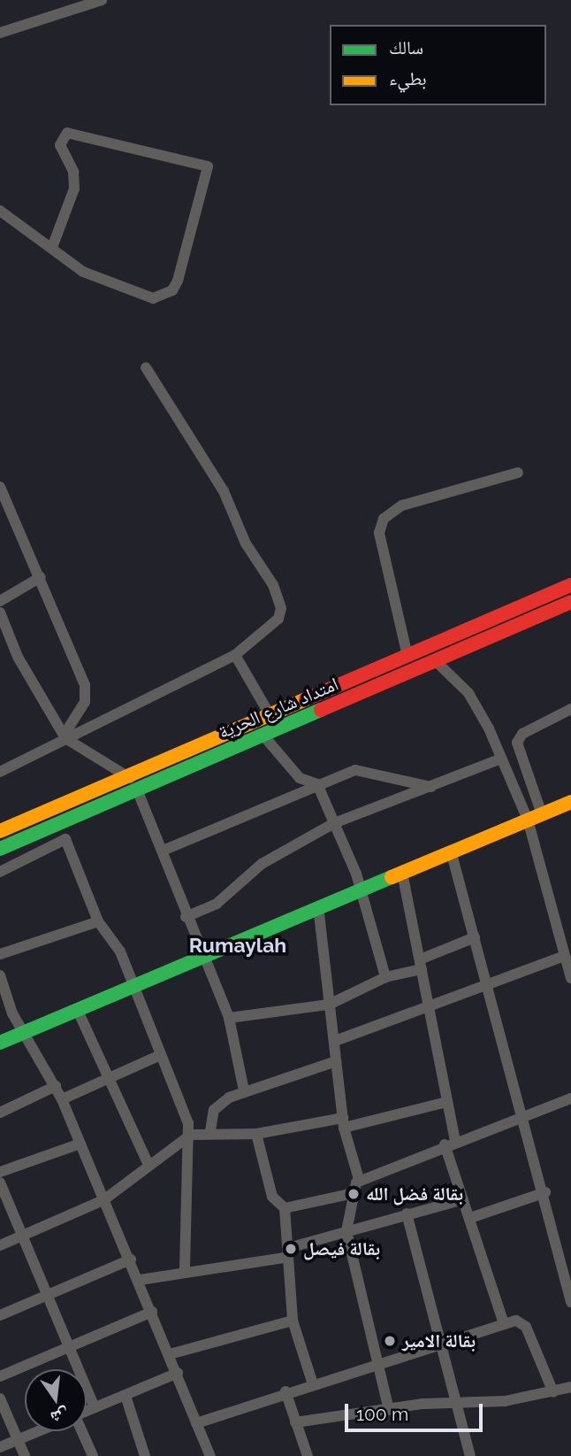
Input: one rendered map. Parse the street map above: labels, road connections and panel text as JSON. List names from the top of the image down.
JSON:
{
  "streets": {
    "main road": ["امتداد شارع الحرية"]
  },
  "districts": ["Rumaylah"],
  "places": ["بقالة فضل الله", "بقالة فيصل", "بقالة الامير"],
  "legend": ["سالك", "بطيء"],
  "scale_bar": "100 m",
  "north": "bottom"
}
